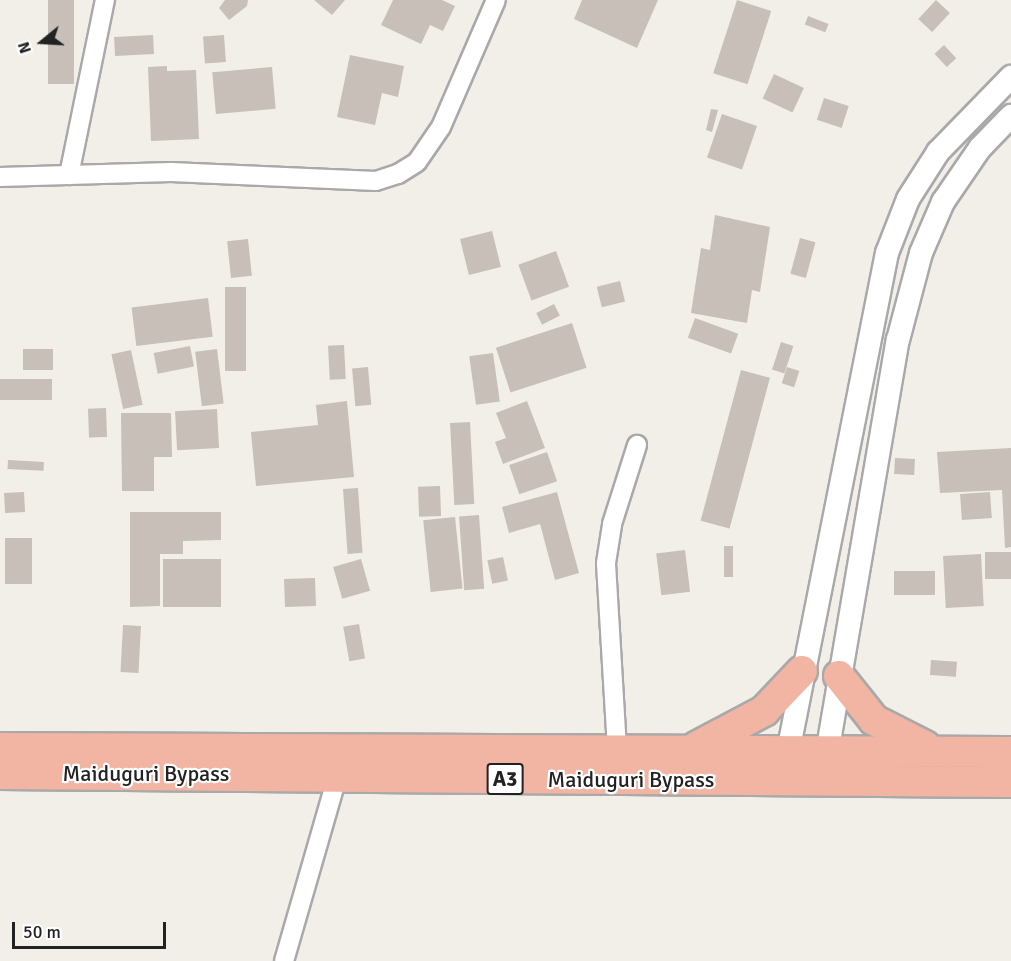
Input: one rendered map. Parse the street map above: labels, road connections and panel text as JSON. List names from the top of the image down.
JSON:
{
  "streets": {
    "highway": ["Maiduguri Bypass", "A3"]
  },
  "scale_bar": "50 m",
  "north": "left"
}
